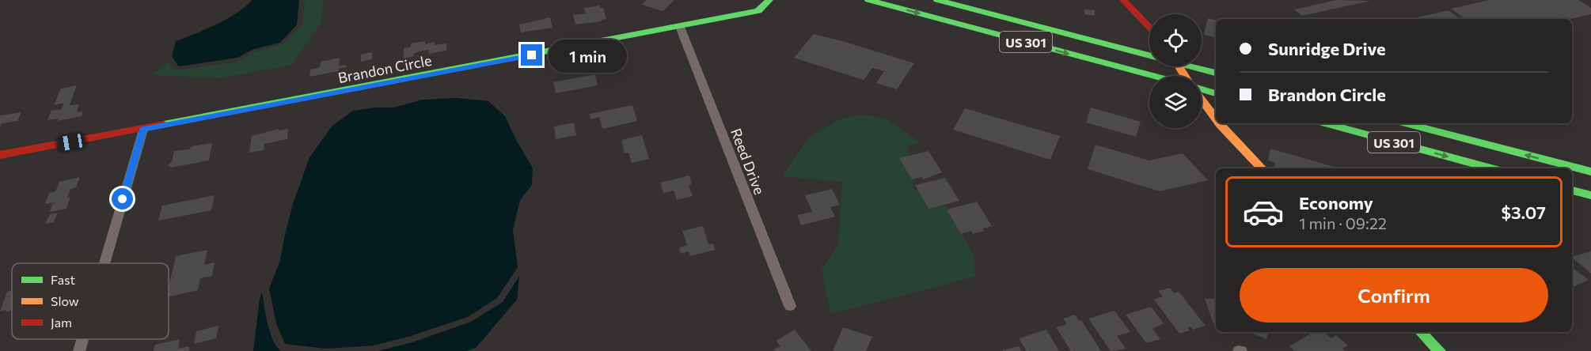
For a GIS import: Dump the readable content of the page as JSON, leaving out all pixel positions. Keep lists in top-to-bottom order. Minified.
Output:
{"streets":{"street":["US 301","Brandon Circle","Reed Drive"]},"crossings":[["Brandon Circle","Reed Drive"]],"legend":["Fast","Slow","Jam"],"page":{"banner":["Sunridge Drive","Brandon Circle"],"bubble":"1 min","list":[{"name":"Economy","note":"1 min · 09:22","value":"$3.07"}],"buttons":"Confirm"}}
